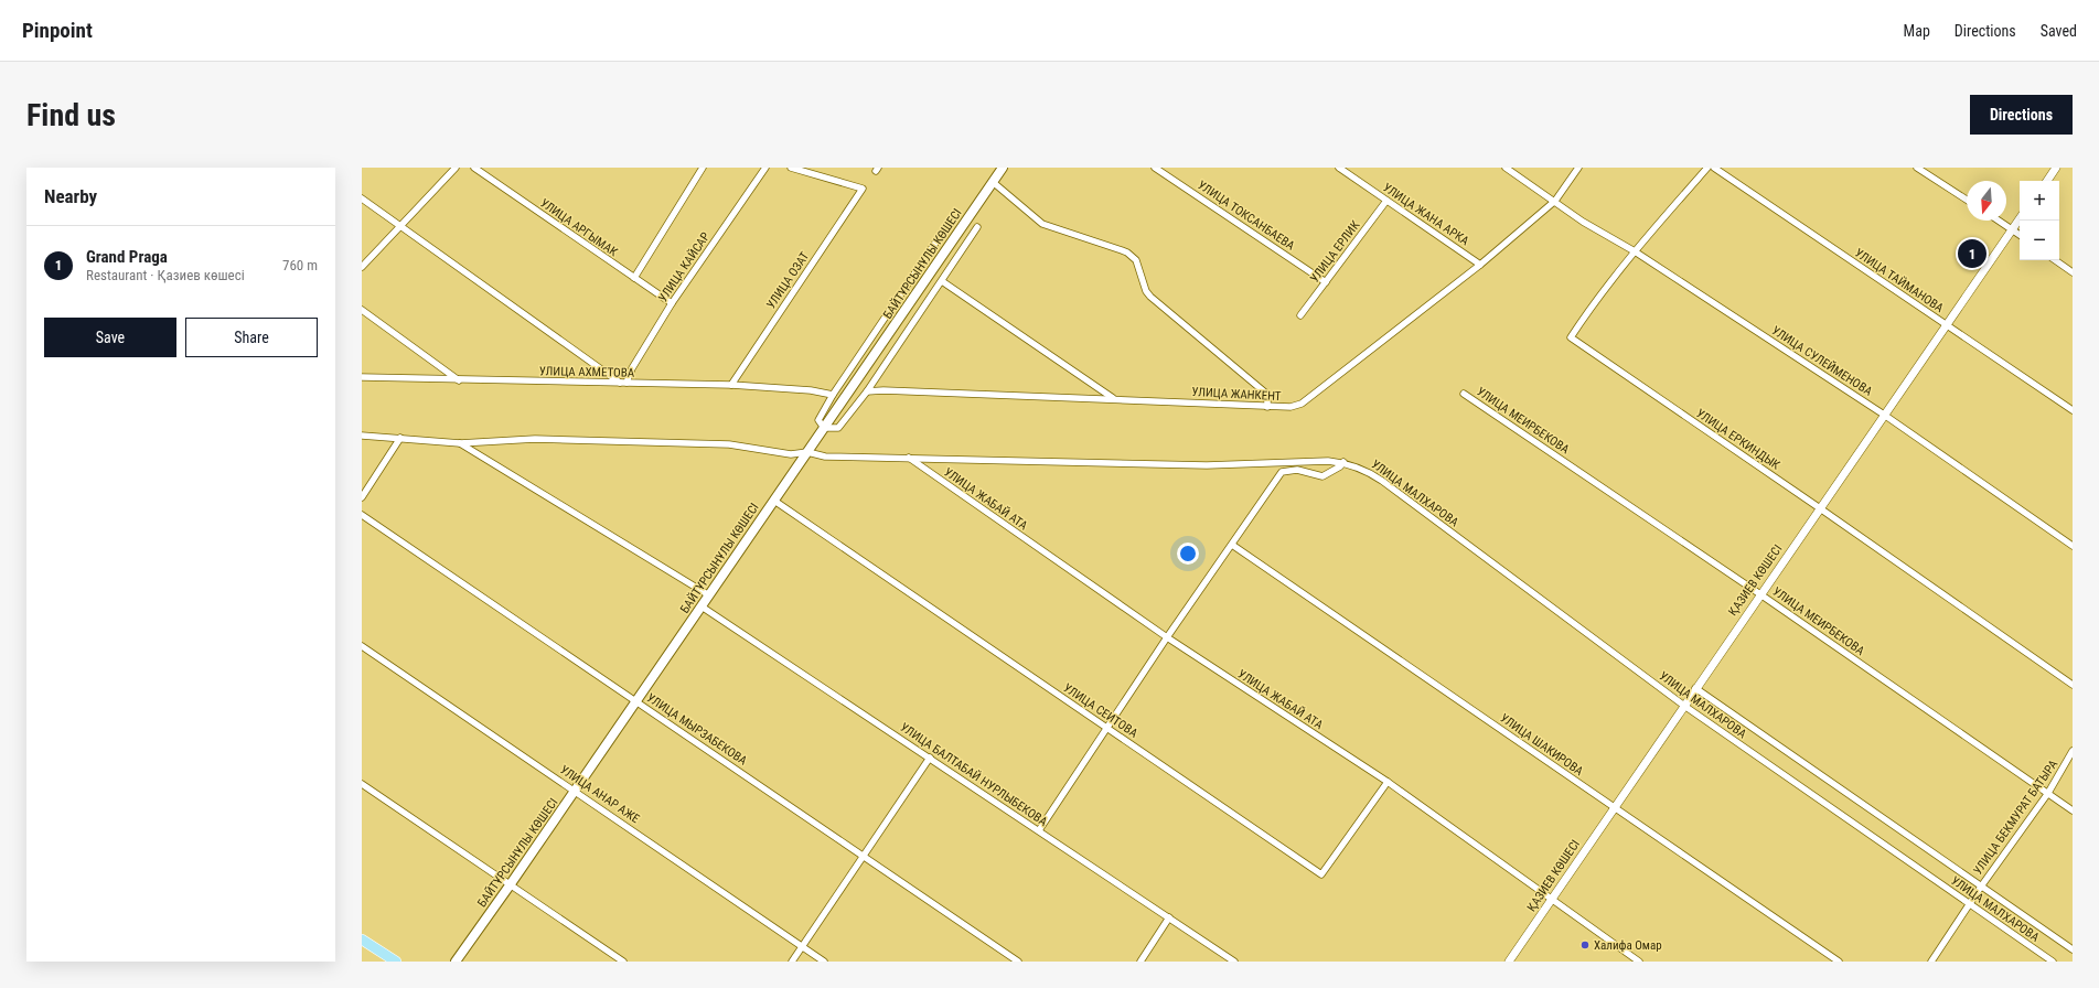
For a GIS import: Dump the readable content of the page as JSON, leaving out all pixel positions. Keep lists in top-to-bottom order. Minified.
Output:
{"streets":{"main road":["БАЙТҰРСЫНҰЛЫ КӨШЕСІ"],"street":["УЛИЦА ЖАНА АРКА","УЛИЦА ТОКСАНБАЕВА","УЛИЦА АРГЫМАК","УЛИЦА ЕРЛИК","УЛИЦА КАЙСАР","УЛИЦА ОЗАТ","УЛИЦА ТАЙМАНОВА","УЛИЦА СУЛЕЙМЕНОВА","УЛИЦА АХМЕТОВА","УЛИЦА ЖАНКЕНТ","УЛИЦА МЕИРБЕКОВА","УЛИЦА ЕРКИНДЫК","УЛИЦА МАЛХАРОВА","УЛИЦА ЖАБАЙ АТА","ҚАЗИЕВ КӨШЕСІ","УЛИЦА СЕИТОВА","УЛИЦА МЫРЗАБЕКОВА","УЛИЦА ШАКИРОВА","УЛИЦА БАЛТАБАЙ НУРЛЫБЕКОВА","УЛИЦА АНАР АЖЕ","УЛИЦА БЕКМУРАТ БАТЫРА"]},"crossings":[["УЛИЦА ЖАНА АРКА","УЛИЦА ЕРЛИК"],["УЛИЦА ЖАНА АРКА","УЛИЦА ЖАНКЕНТ"],["УЛИЦА ТОКСАНБАЕВА","УЛИЦА ЕРЛИК"],["УЛИЦА АРГЫМАК","УЛИЦА КАЙСАР"],["БАЙТҰРСЫНҰЛЫ КӨШЕСІ","УЛИЦА МАЛХАРОВА"],["БАЙТҰРСЫНҰЛЫ КӨШЕСІ","УЛИЦА СЕИТОВА"],["БАЙТҰРСЫНҰЛЫ КӨШЕСІ","УЛИЦА МЫРЗАБЕКОВА"],["БАЙТҰРСЫНҰЛЫ КӨШЕСІ","УЛИЦА БАЛТАБАЙ НУРЛЫБЕКОВА"],["БАЙТҰРСЫНҰЛЫ КӨШЕСІ","УЛИЦА АНАР АЖЕ"],["УЛИЦА КАЙСАР","УЛИЦА АХМЕТОВА"],["УЛИЦА ОЗАТ","УЛИЦА АХМЕТОВА"],["УЛИЦА ТАЙМАНОВА","ҚАЗИЕВ КӨШЕСІ"],["УЛИЦА СУЛЕЙМЕНОВА","УЛИЦА ЖАНКЕНТ"],["УЛИЦА СУЛЕЙМЕНОВА","УЛИЦА ЕРКИНДЫК"],["УЛИЦА СУЛЕЙМЕНОВА","ҚАЗИЕВ КӨШЕСІ"],["УЛИЦА МЕИРБЕКОВА","ҚАЗИЕВ КӨШЕСІ"],["УЛИЦА МЕИРБЕКОВА","УЛИЦА БЕКМУРАТ БАТЫРА"],["УЛИЦА ЕРКИНДЫК","ҚАЗИЕВ КӨШЕСІ"],["УЛИЦА МАЛХАРОВА","УЛИЦА ЖАБАЙ АТА"],["УЛИЦА МАЛХАРОВА","ҚАЗИЕВ КӨШЕСІ"],["УЛИЦА МАЛХАРОВА","УЛИЦА БЕКМУРАТ БАТЫРА"],["УЛИЦА ЖАБАЙ АТА","ҚАЗИЕВ КӨШЕСІ"],["УЛИЦА ЖАБАЙ АТА","УЛИЦА СЕИТОВА"],["ҚАЗИЕВ КӨШЕСІ","УЛИЦА ШАКИРОВА"]],"places":["Халифа Омар"],"north":"bottom","page":{"header":"Pinpoint","nav":["Map","Directions","Saved"],"buttons":["Directions",["Save","Share"]],"title":"Find us","heading":"Nearby","map_buttons":["+","−"],"list":[{"mark":"1","name":"Grand Praga","note":"Restaurant · Қазиев көшесі","value":"760 m"}],"pins":"1"}}
